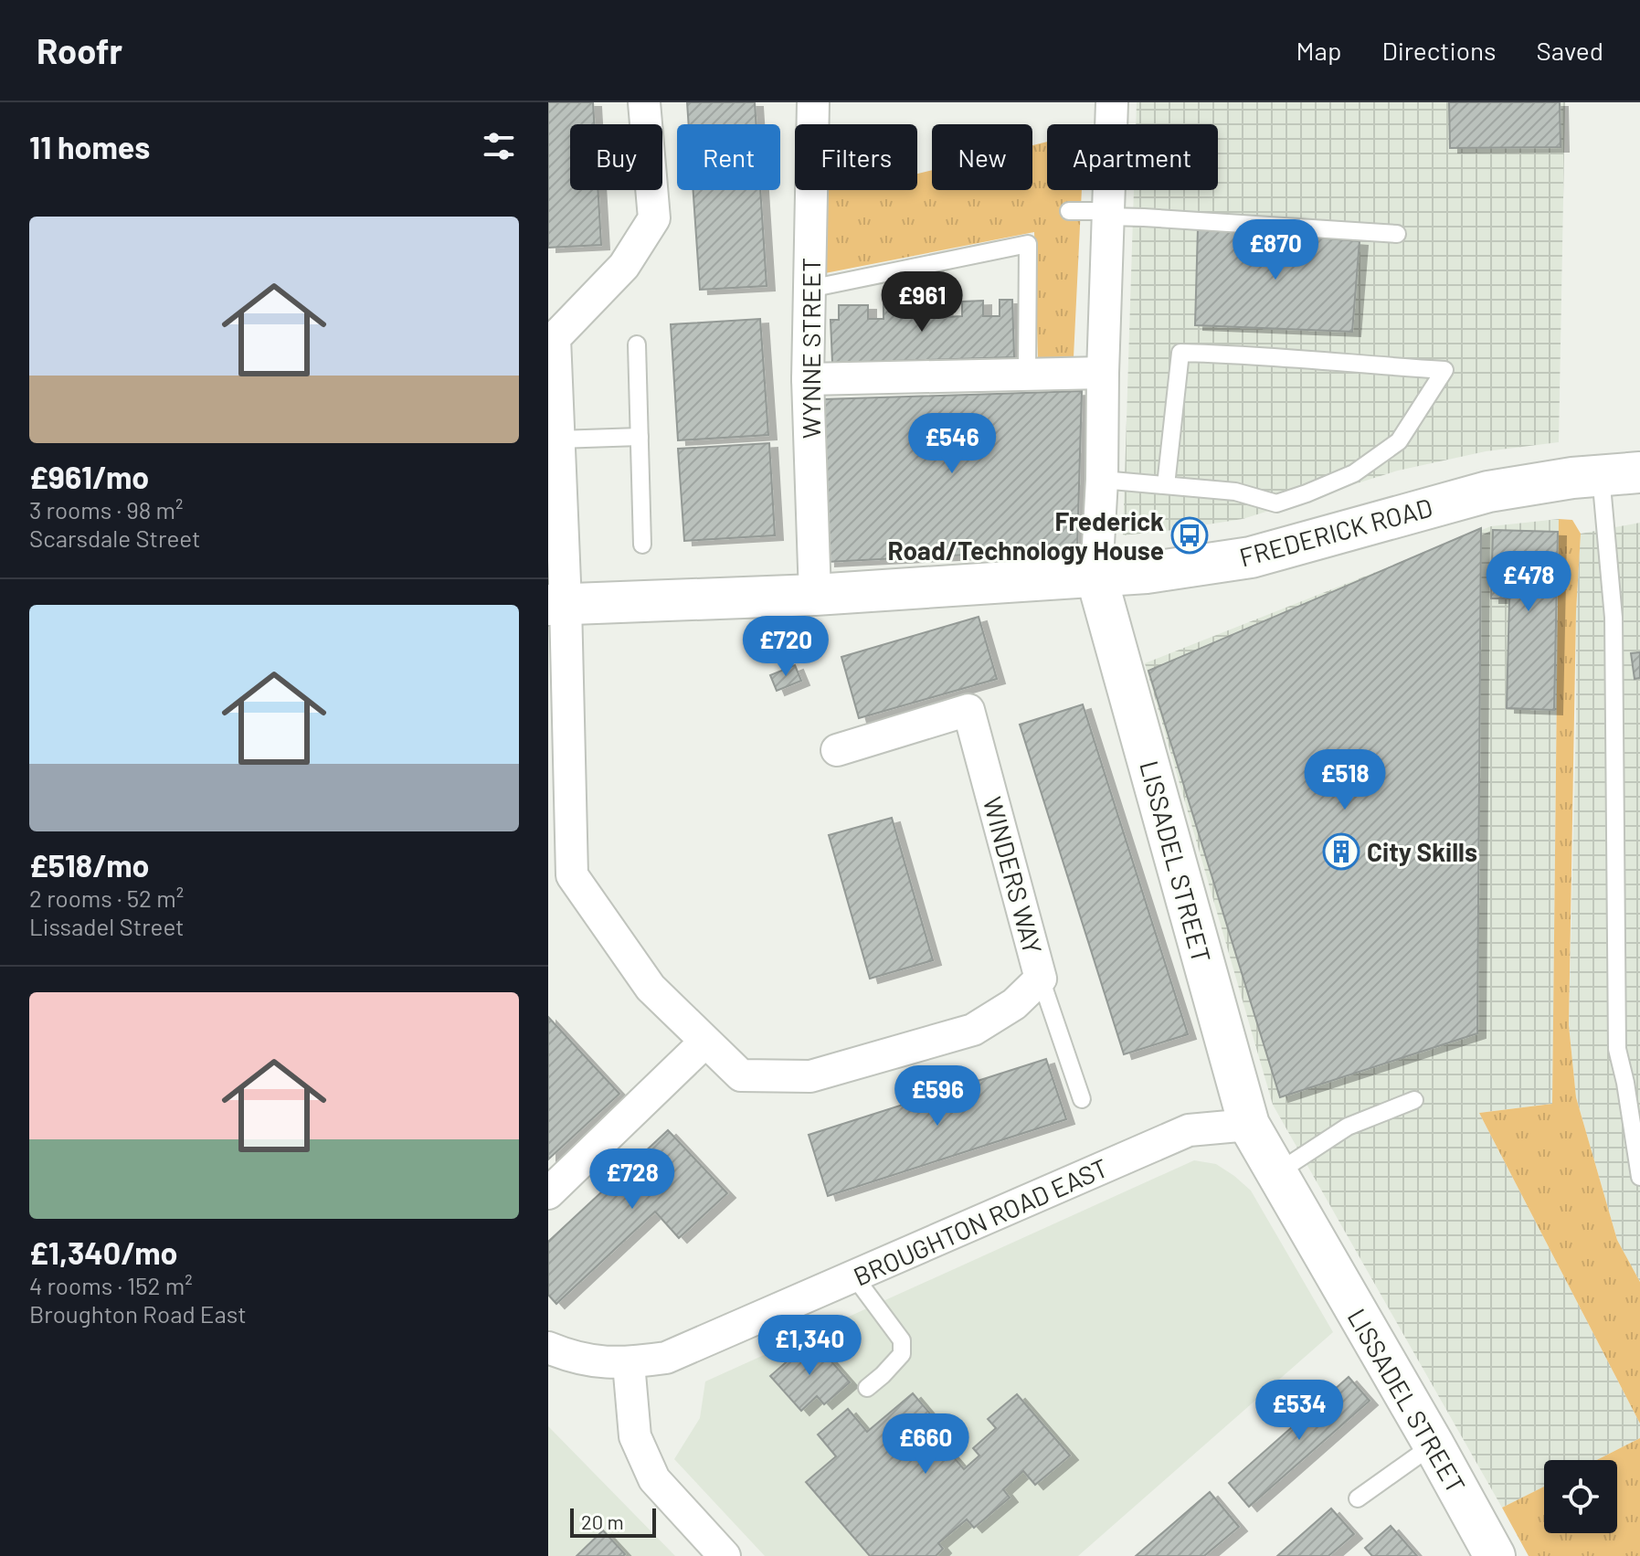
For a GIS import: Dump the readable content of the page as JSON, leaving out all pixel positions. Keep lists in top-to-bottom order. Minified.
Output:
{"streets":{"street":["WYNNE STREET","FREDERICK ROAD","LISSADEL STREET","WINDERS WAY","BROUGHTON ROAD EAST"]},"crossings":[["WYNNE STREET","FREDERICK ROAD"],["FREDERICK ROAD","LISSADEL STREET"],["FREDERICK ROAD","WINDERS WAY"],["LISSADEL STREET","BROUGHTON ROAD EAST"]],"places":{"bus stop":["Frederick Road/Technology House"],"building":["City Skills"]},"scale_bar":"20 m","page":{"header":"Roofr","nav":["Map","Directions","Saved"],"heading":"11 homes","chip":["Buy","Rent","Filters","New","Apartment"],"list":[{"name":"£961/mo","note":"3 rooms · 98 m² · Scarsdale Street"},{"name":"£518/mo","note":"2 rooms · 52 m² · Lissadel Street"},{"name":"£1,340/mo","note":"4 rooms · 152 m² · Broughton Road East"}],"price":["£870","£961","£546","£478","£720","£518","£596","£728","£1,340","£534","£660"],"scale":"20 m"}}
